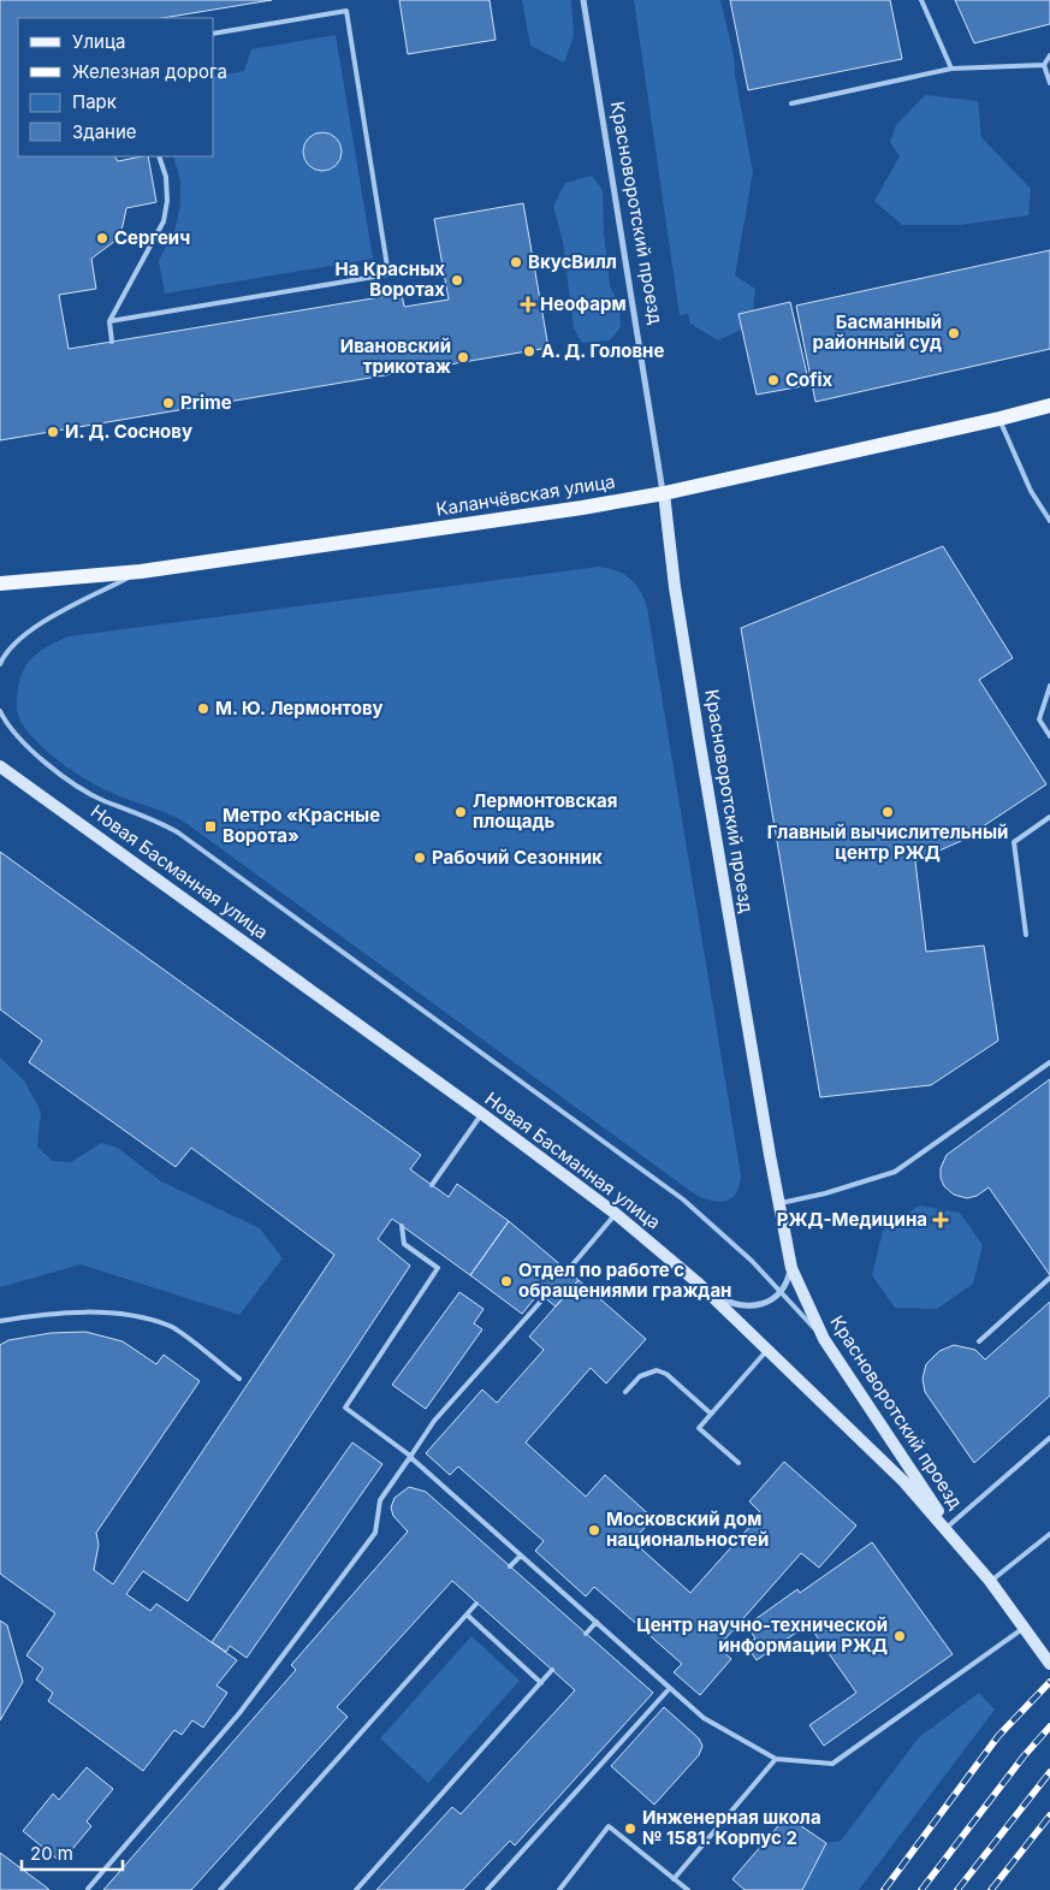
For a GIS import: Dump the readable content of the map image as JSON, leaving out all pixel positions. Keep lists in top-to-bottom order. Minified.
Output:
{"streets":{"main road":["Красноворотский проезд","Каланчёвская улица","Новая Басманная улица"]},"crossings":[["Красноворотский проезд","Каланчёвская улица"],["Красноворотский проезд","Новая Басманная улица"]],"places":{"other":["Сергеич","ВкусВилл","На Красных Воротах","Басманный районный суд","А. Д. Головне","Ивановский трикотаж","Cofix","Prime","И. Д. Соснову","М. Ю. Лермонтову","Лермонтовская площадь","Главный вычислительный центр РЖД","Рабочий Сезонник","Отдел по работе с обращениями граждан","Московский дом национальностей","Центр научно-технической информации РЖД","Инженерная школа № 1581. Корпус 2"],"health":["Неофарм","РЖД-Медицина"],"transit":["Метро «Красные Ворота»"]},"legend":["Улица","Железная дорога","Парк","Здание"],"scale_bar":"20 m"}
